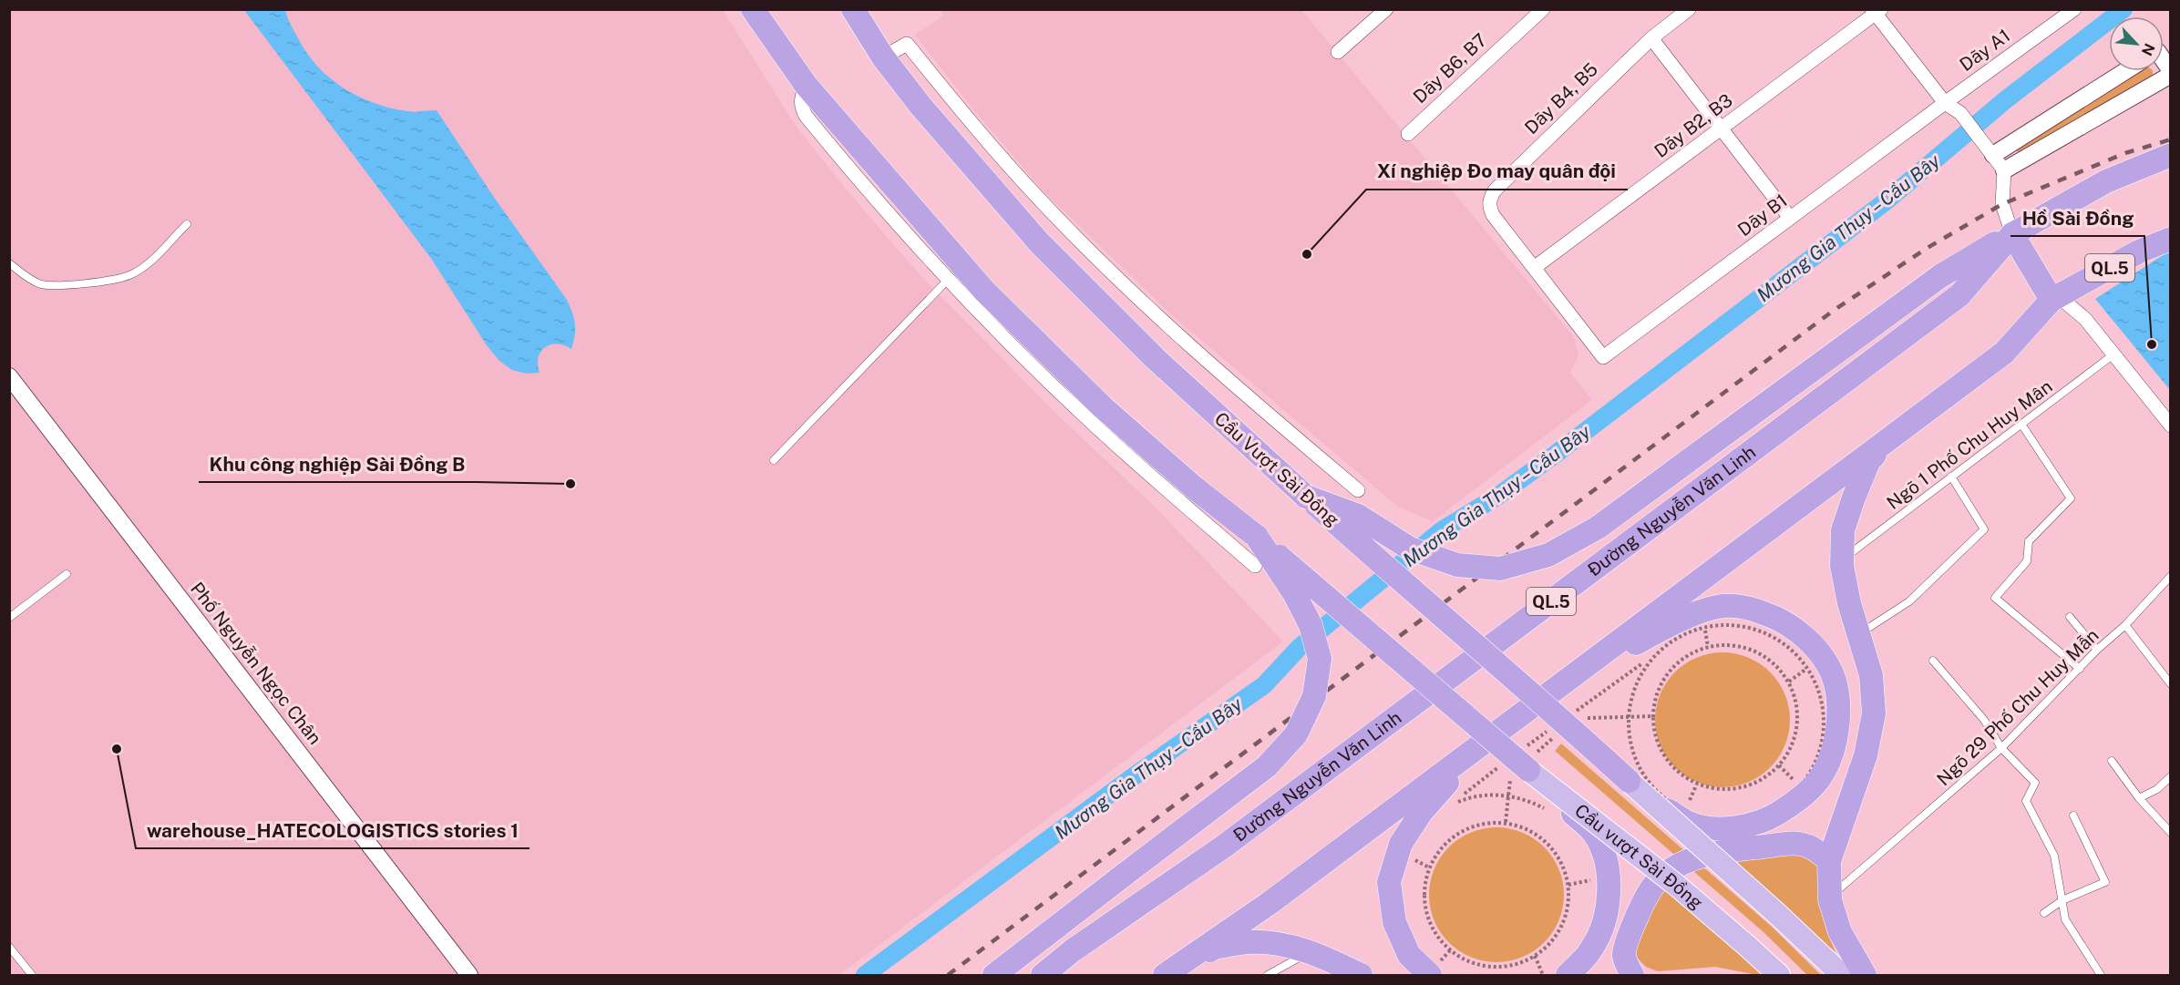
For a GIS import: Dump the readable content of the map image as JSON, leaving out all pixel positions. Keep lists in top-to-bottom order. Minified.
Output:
{"streets":{"highway":["QL.5","Cầu Vượt Sài Đồng","Đường Nguyễn Văn Linh"],"main road":["Cầu vượt Sài Đồng"],"street":["Dãy A1","Dãy B6, B7","Dãy B4, B5","Dãy B2, B3","Dãy B1","Phố Nguyễn Ngọc Chân"],"lane":["Ngõ 1 Phố Chu Huy Mân","Ngõ 29 Phố Chu Huy Mẫn"]},"crossings":[["Dãy A1","Dãy B1"],["Dãy B4, B5","Dãy B2, B3"],["Dãy B4, B5","Dãy B1"],["QL.5","Cầu Vượt Sài Đồng"]],"water":["Mương Gia Thụy – Cầu Bây"],"places":["Xí nghiệp Đo may quân đội","Hồ Sài Đồng","Khu công nghiệp Sài Đồng B","warehouse_HATECOLOGISTICS stories 1"],"north":"bottom right"}
